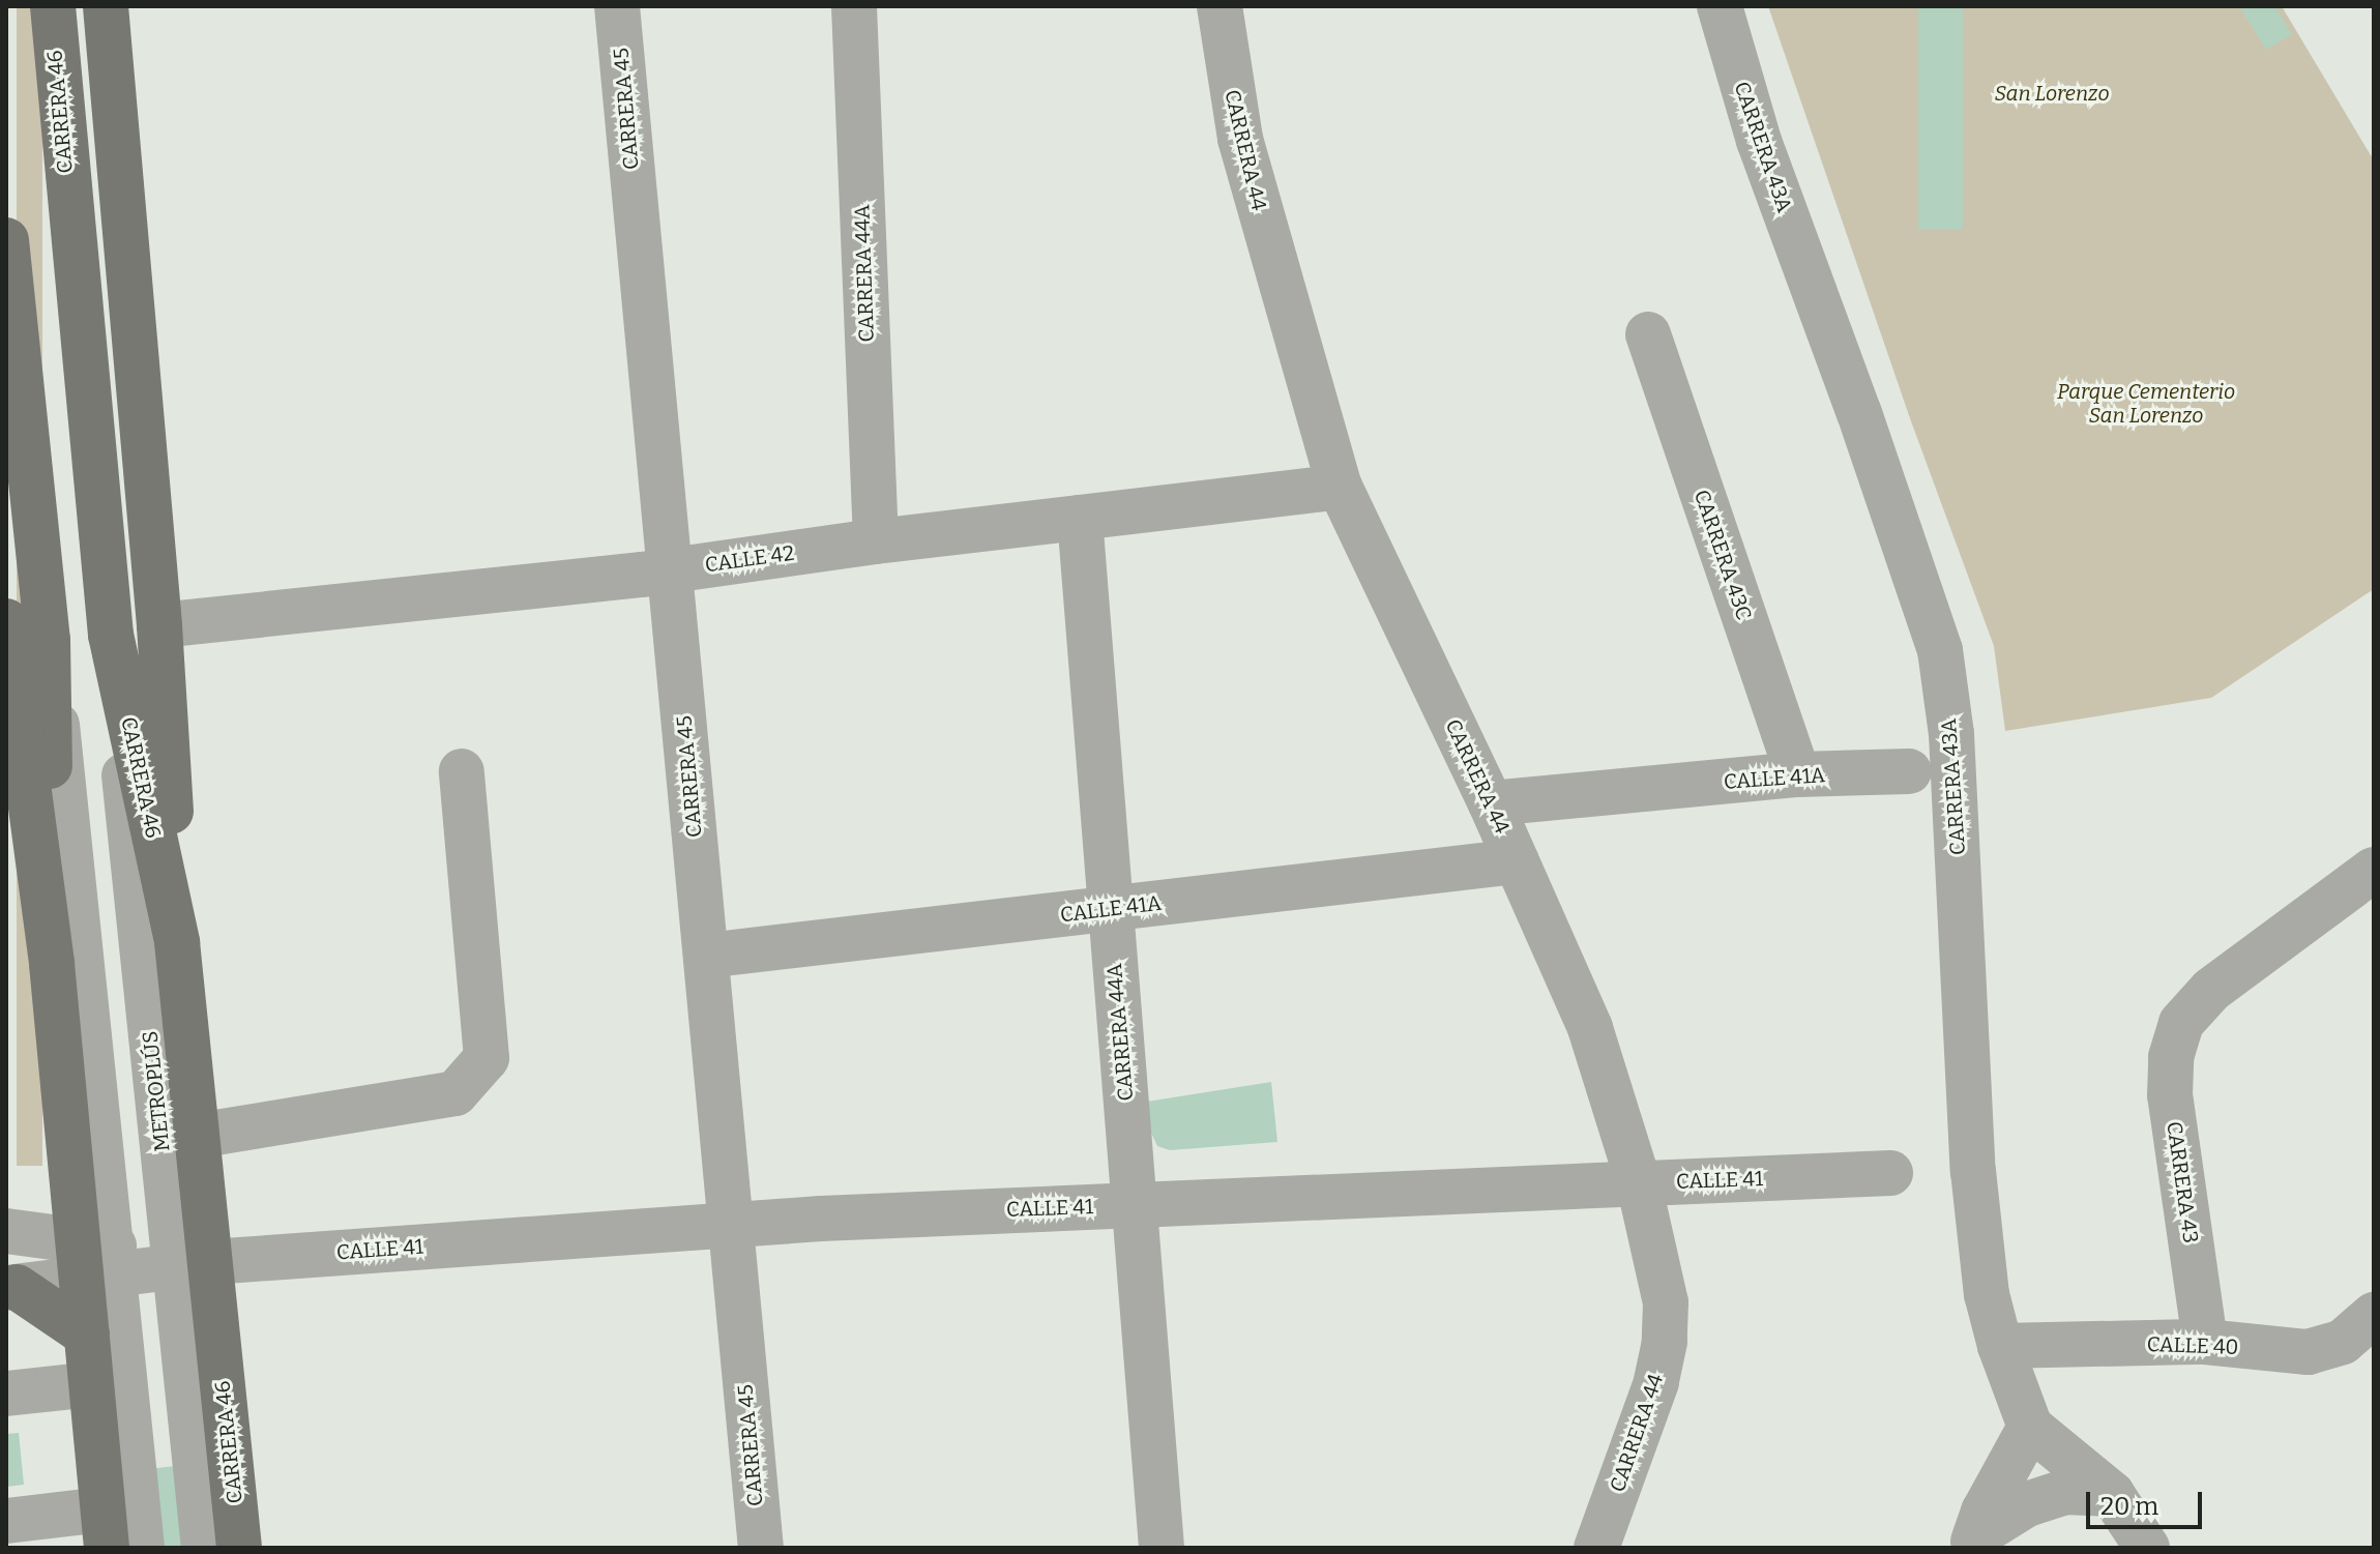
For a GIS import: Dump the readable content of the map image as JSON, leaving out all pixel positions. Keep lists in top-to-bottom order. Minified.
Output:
{"streets":{"main road":["CARRERA 46"],"street":["CARRERA 45","CARRERA 43A","CARRERA 44","CARRERA 44A","CARRERA 43C","CALLE 42","CALLE 41A","METROPLÚS","CALLE 41","CARRERA 43","CALLE 40"]},"crossings":[["CARRERA 45","CALLE 42"],["CARRERA 45","CALLE 41A"],["CARRERA 45","CALLE 41"],["CARRERA 46","METROPLÚS"],["CARRERA 46","CALLE 41"],["CARRERA 43A","CALLE 40"],["CARRERA 44","CALLE 42"],["CARRERA 44","CALLE 41A"],["CARRERA 44","CALLE 41"],["CARRERA 44A","CALLE 42"],["CARRERA 44A","CALLE 41A"],["CARRERA 44A","CALLE 41"],["CARRERA 43C","CALLE 41A"],["METROPLÚS","CALLE 41"],["CARRERA 43","CALLE 40"]],"parks":["San Lorenzo","Parque Cementerio San Lorenzo"],"scale_bar":"20 m"}
